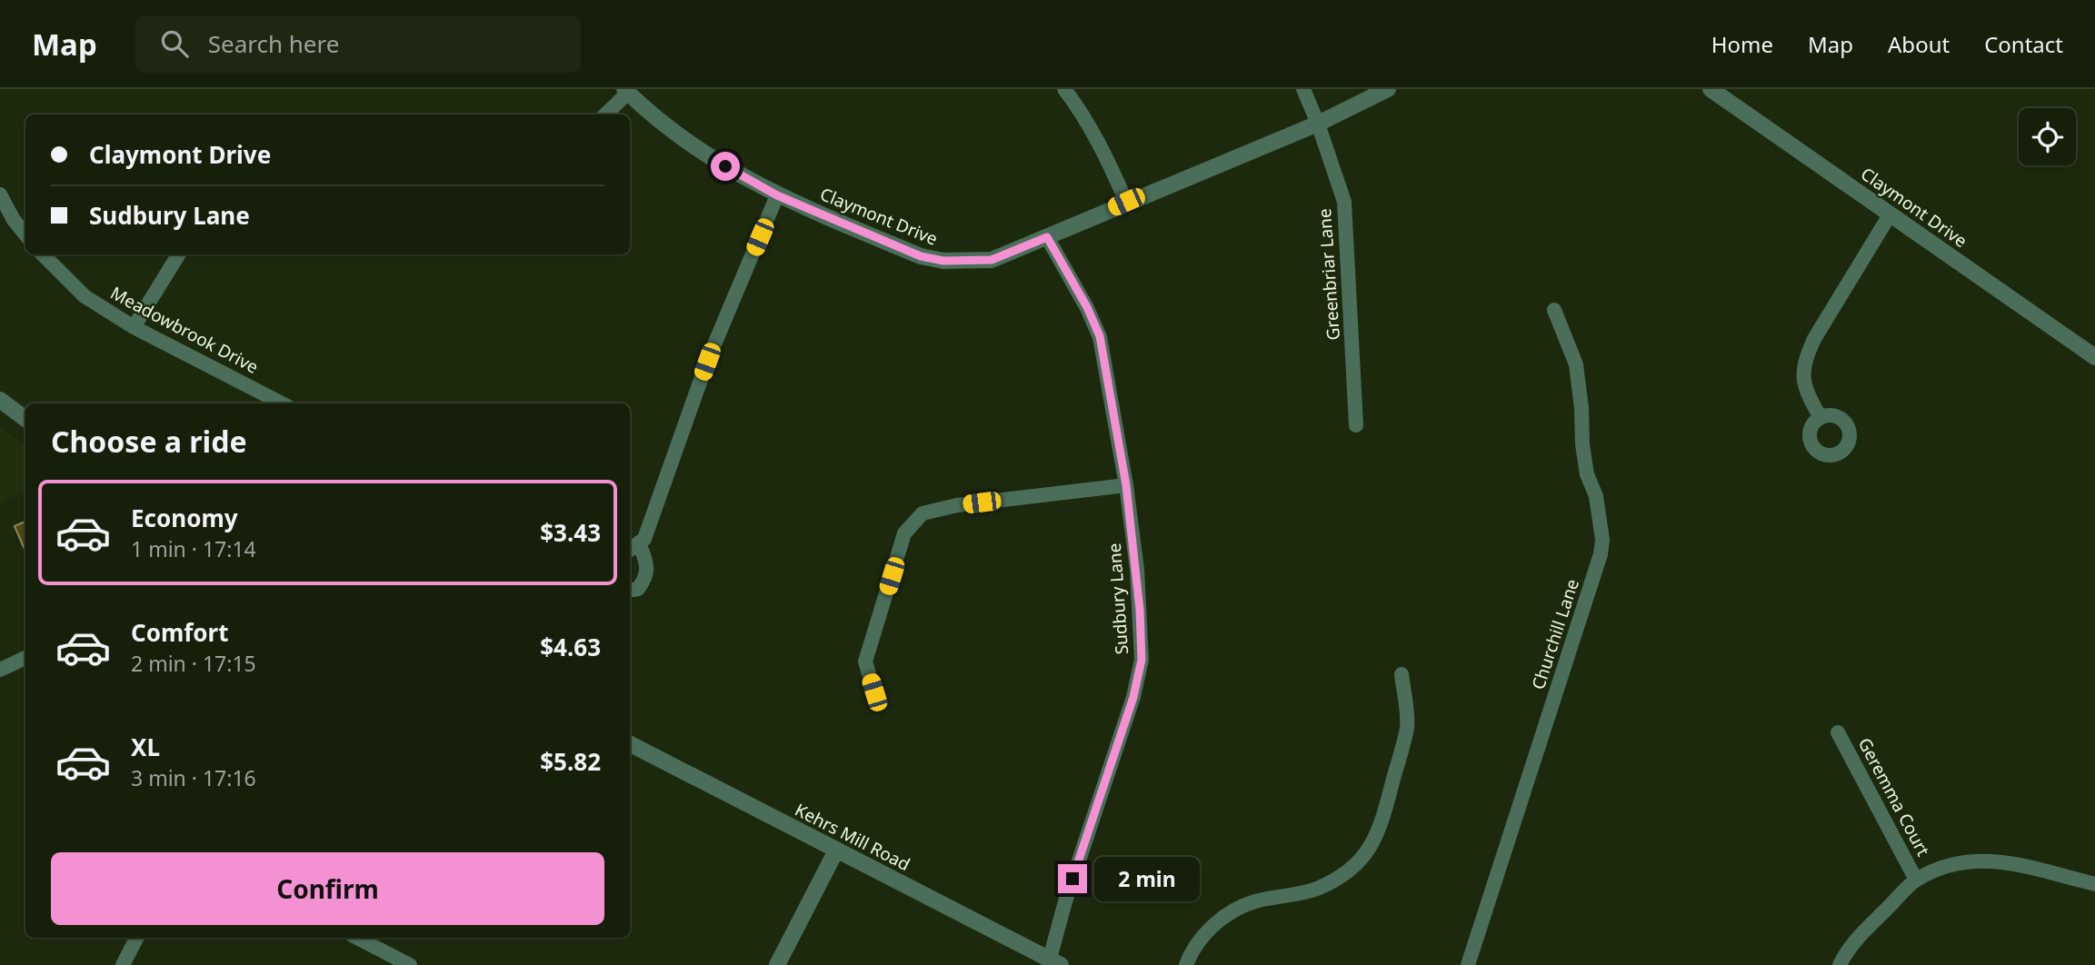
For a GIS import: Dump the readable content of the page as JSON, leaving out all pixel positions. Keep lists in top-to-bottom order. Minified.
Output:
{"streets":{"street":["Claymont Drive","Greenbriar Lane","Meadowbrook Drive","Sudbury Lane","Churchill Lane","Geremma Court","Kehrs Mill Road"]},"crossings":[["Claymont Drive","Greenbriar Lane"],["Claymont Drive","Sudbury Lane"],["Sudbury Lane","Kehrs Mill Road"]],"page":{"header":"Map","search":"Search here","nav":["Home","Map","About","Contact"],"banner":["Claymont Drive","Sudbury Lane"],"heading":"Choose a ride","list":[{"name":"Economy","note":"1 min · 17:14","value":"$3.43"},{"name":"Comfort","note":"2 min · 17:15","value":"$4.63"},{"name":"XL","note":"3 min · 17:16","value":"$5.82"}],"buttons":"Confirm","bubble":"2 min"}}
